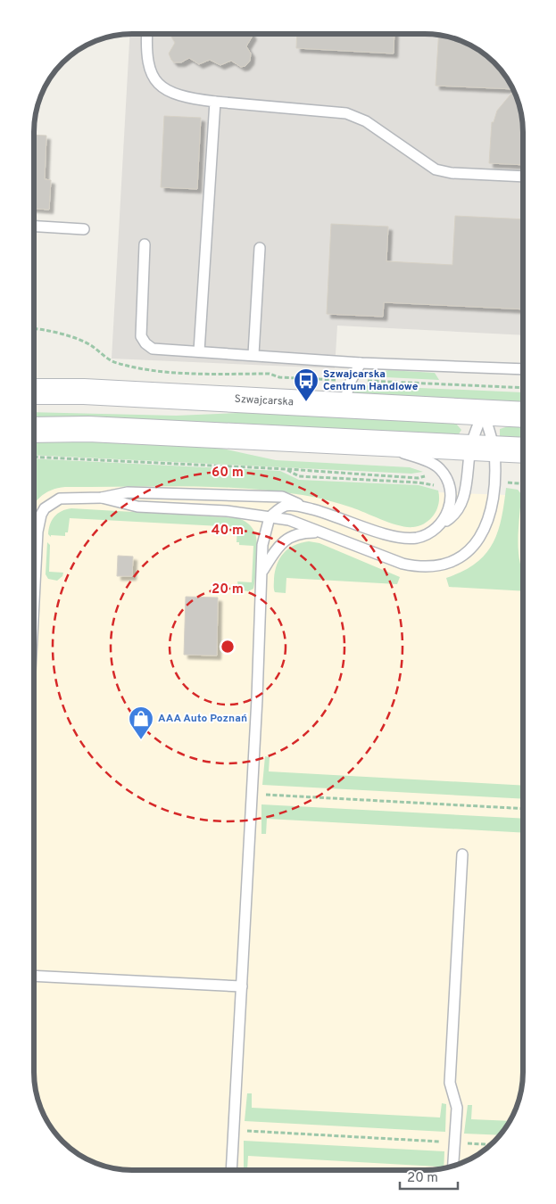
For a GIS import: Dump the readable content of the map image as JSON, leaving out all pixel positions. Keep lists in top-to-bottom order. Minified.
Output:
{"streets":{"street":["Szwajcarska"]},"places":{"bus stop":["Szwajcarska Centrum Handlowe"],"shop":["AAA Auto Poznań"]},"scale_bar":"20 m","rings":["60 m","40 m","20 m"]}
